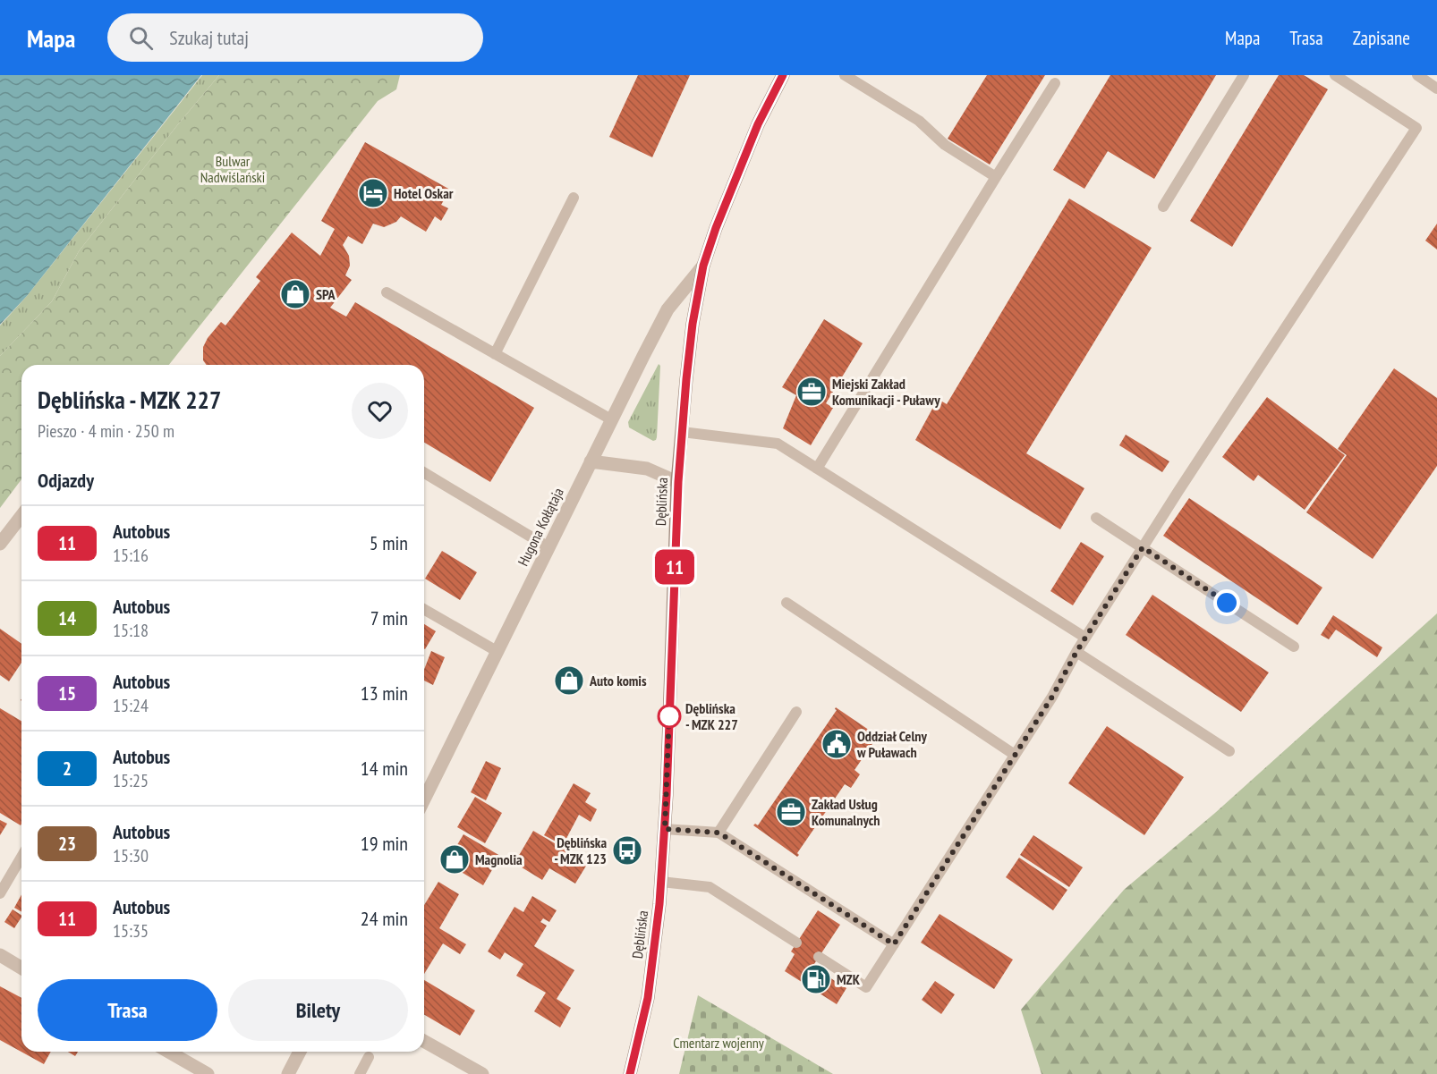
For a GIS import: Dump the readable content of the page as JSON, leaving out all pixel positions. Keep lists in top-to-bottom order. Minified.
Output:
{"streets":{"main road":["Dęblińska"],"street":["Hugona Kołłątaja"]},"crossings":[["Dęblińska","Hugona Kołłątaja"]],"parks":["Bulwar Nadwiślański","Cmentarz wojenny"],"places":{"hotel":["Hotel Oskar"],"shop":["SPA","Auto komis","Magnolia"],"office":["Miejski Zakład Komunikacji - Puławy","Zakład Usług Komunalnych"],"other":["Dęblińska - MZK 227"],"public building":["Oddział Celny w Puławach"],"bus stop":["Dęblińska - MZK 123"],"fuel station":["MZK"]},"lines":["bus line 11"],"page":{"header":"Mapa","search":"Szukaj tutaj","nav":["Mapa","Trasa","Zapisane"],"on_map":"11","heading":[["Dęblińska - MZK 227","Pieszo · 4 min · 250 m"],"Odjazdy"],"list":[{"mark":"11","name":"Autobus","note":"15:16","value":"5 min"},{"mark":"14","name":"Autobus","note":"15:18","value":"7 min"},{"mark":"15","name":"Autobus","note":"15:24","value":"13 min"},{"mark":"2","name":"Autobus","note":"15:25","value":"14 min"},{"mark":"23","name":"Autobus","note":"15:30","value":"19 min"},{"mark":"11","name":"Autobus","note":"15:35","value":"24 min"}],"buttons":["Trasa","Bilety"]}}
